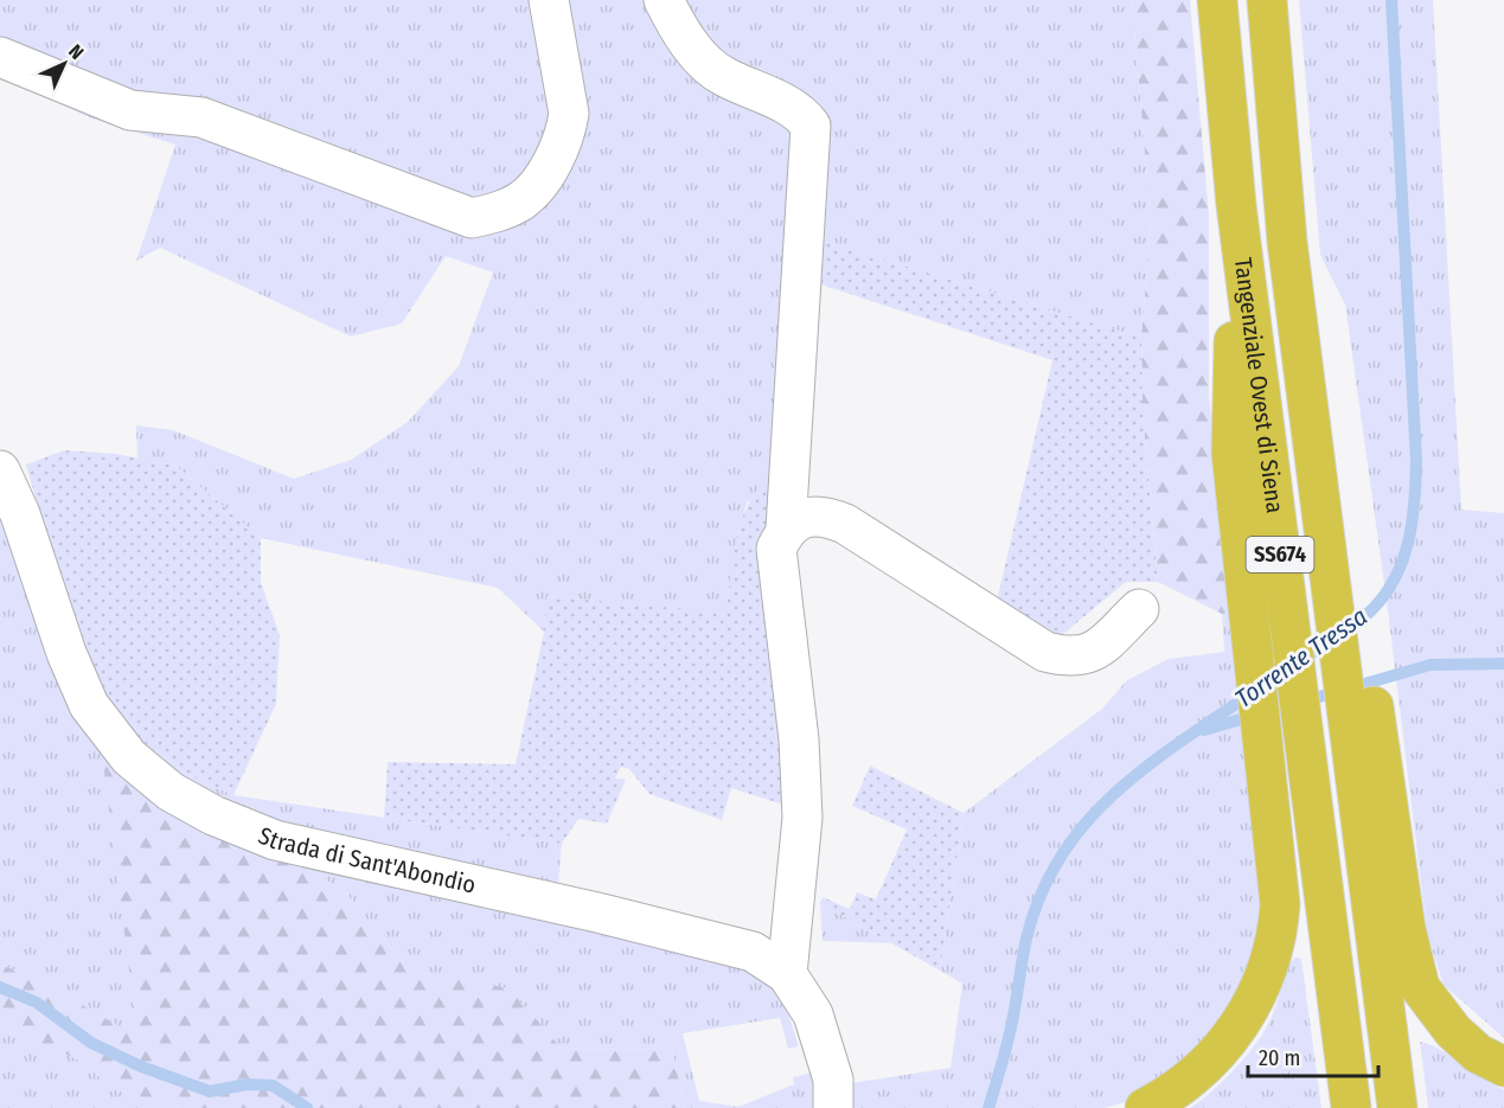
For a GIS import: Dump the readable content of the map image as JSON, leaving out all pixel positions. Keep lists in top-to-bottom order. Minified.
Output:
{"streets":{"highway":["Tangenziale Ovest di Siena","SS674"],"street":["Strada di Sant'Abondio"]},"water":["Torrente Tressa"],"scale_bar":"20 m","north":"top right"}
